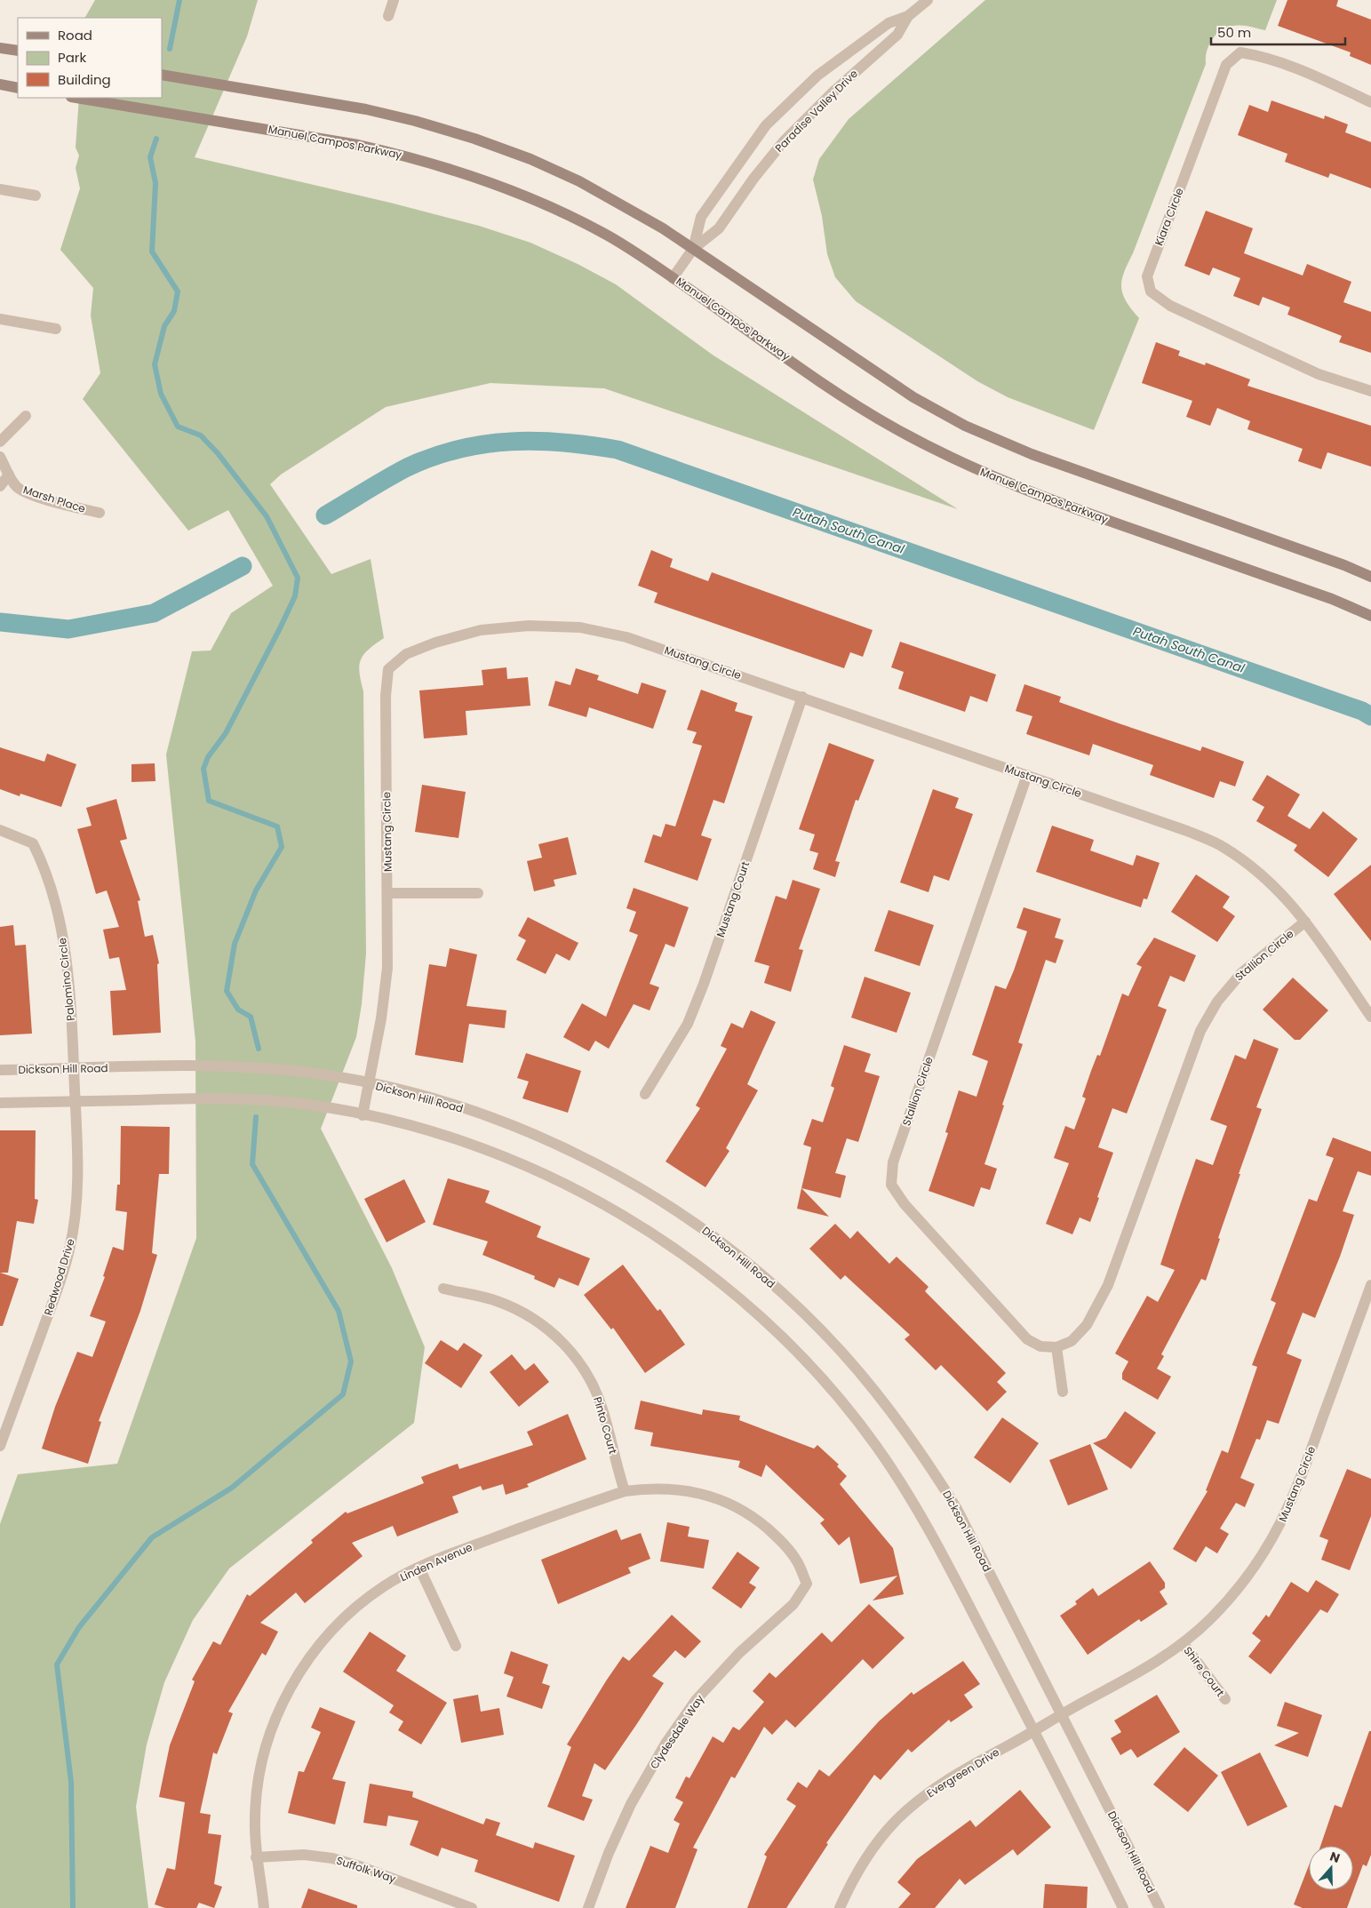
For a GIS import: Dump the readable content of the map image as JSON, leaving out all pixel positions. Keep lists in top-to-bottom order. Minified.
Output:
{"streets":{"main road":["Manuel Campos Parkway"],"street":["Paradise Valley Drive","Kiara Circle","Marsh Place","Mustang Circle","Mustang Court","Stallion Circle","Palomino Circle","Dickson Hill Road","Redwood Drive","Pinto Court","Linden Avenue","Shire Court","Clydesdale Way","Evergreen Drive","Suffolk Way"]},"crossings":[["Paradise Valley Drive","Manuel Campos Parkway"],["Mustang Circle","Mustang Court"],["Mustang Circle","Stallion Circle"],["Mustang Circle","Dickson Hill Road"],["Mustang Circle","Shire Court"],["Mustang Circle","Evergreen Drive"],["Palomino Circle","Dickson Hill Road"],["Palomino Circle","Redwood Drive"],["Pinto Court","Linden Avenue"],["Linden Avenue","Clydesdale Way"],["Linden Avenue","Suffolk Way"]],"water":["Putah South Canal"],"legend":["Road","Park","Building"],"scale_bar":"50 m","north":"top"}
